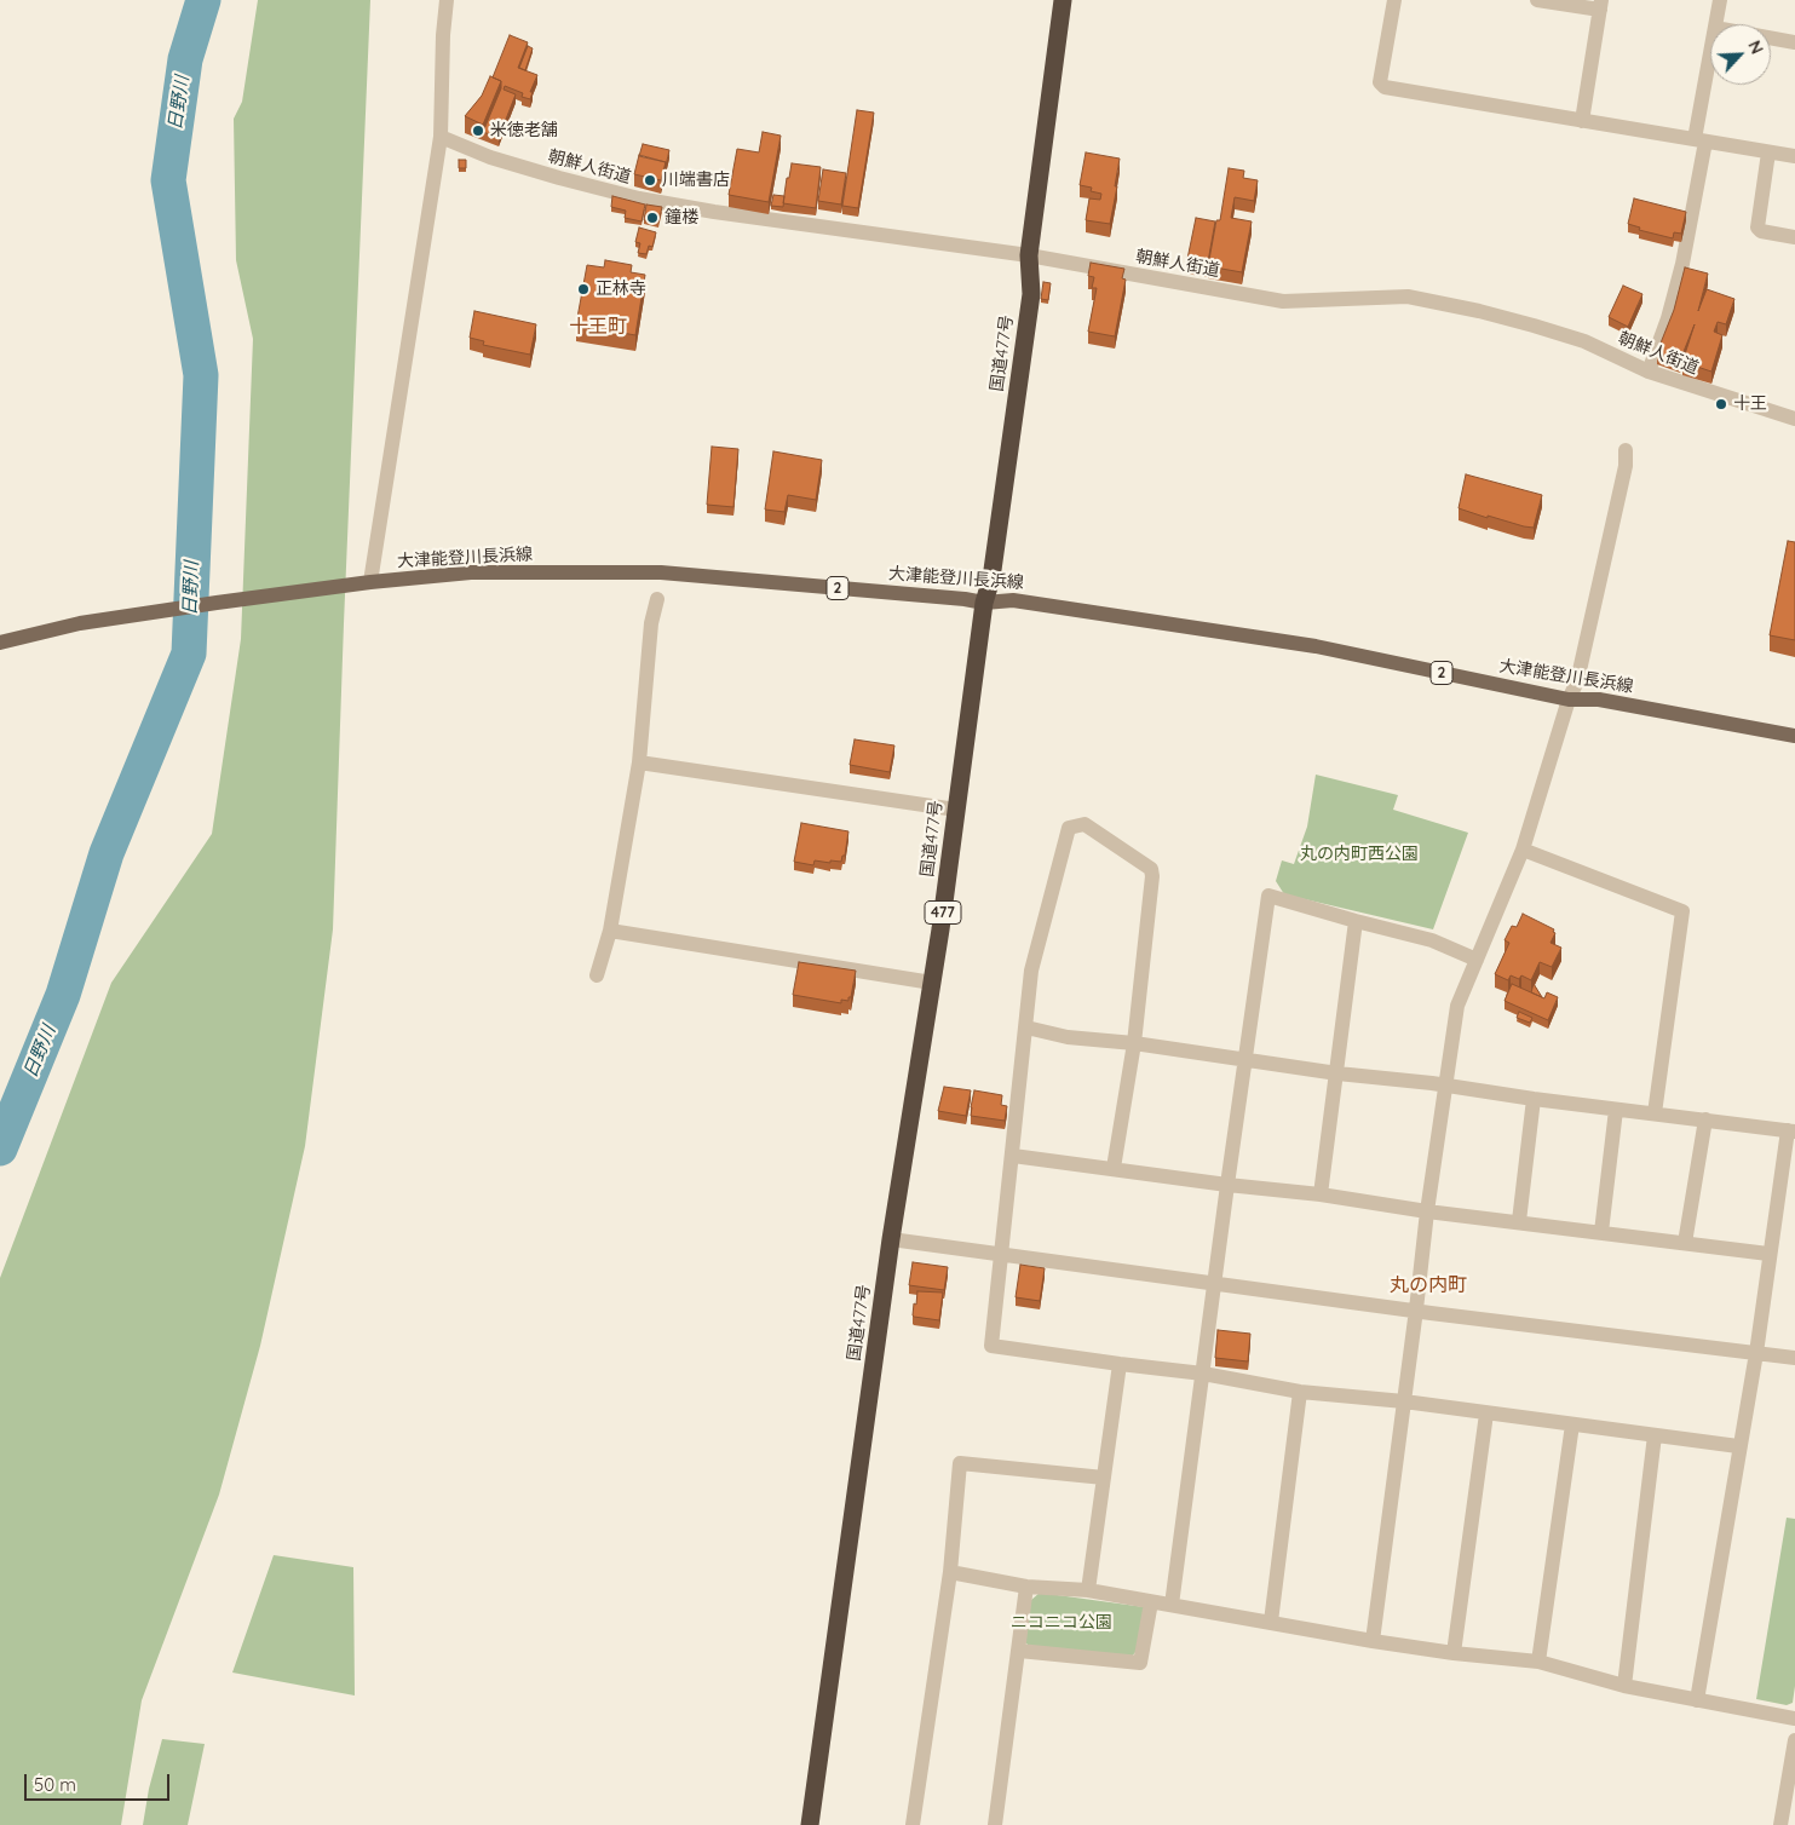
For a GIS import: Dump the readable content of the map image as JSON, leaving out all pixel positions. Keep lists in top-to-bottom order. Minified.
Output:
{"streets":{"highway":["国道477号","477"],"main road":["大津能登川長浜線","2"],"street":["朝鮮人街道"]},"crossings":[["朝鮮人街道","国道477号"],["国道477号","大津能登川長浜線"]],"districts":["十王町","丸の内町"],"water":["日野川"],"parks":["丸の内町西公園","ニコニコ公園"],"places":["米徳老舗","川端書店","鐘楼","正林寺","十王"],"scale_bar":"50 m","north":"top right"}
